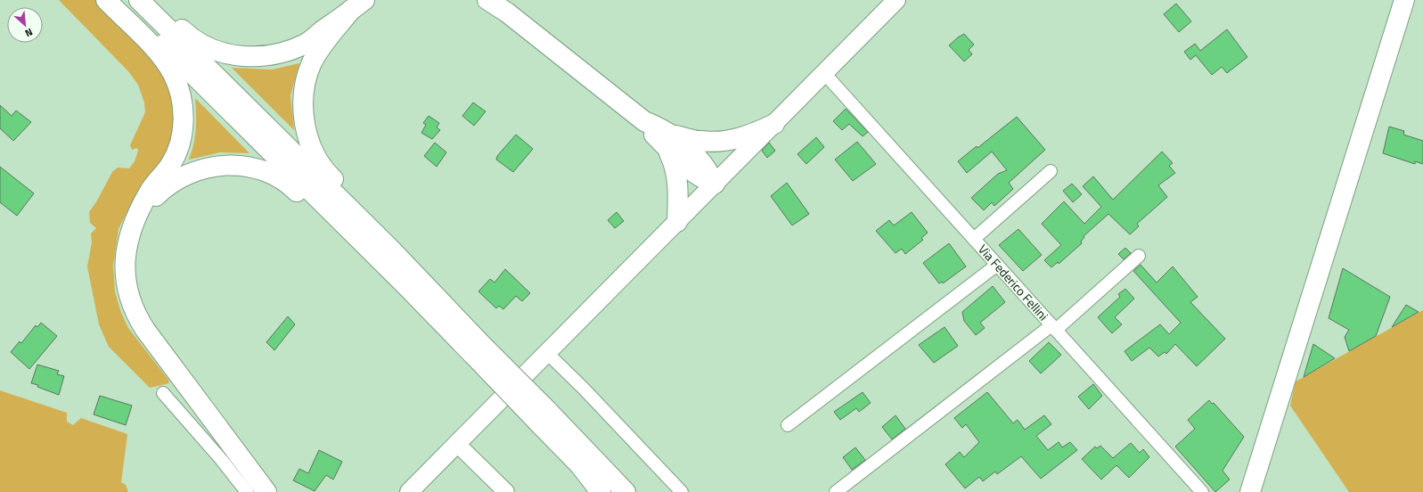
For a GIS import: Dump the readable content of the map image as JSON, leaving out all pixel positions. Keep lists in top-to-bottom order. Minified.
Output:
{"streets":{"street":["Via Federico Fellini"]},"north":"bottom right"}
